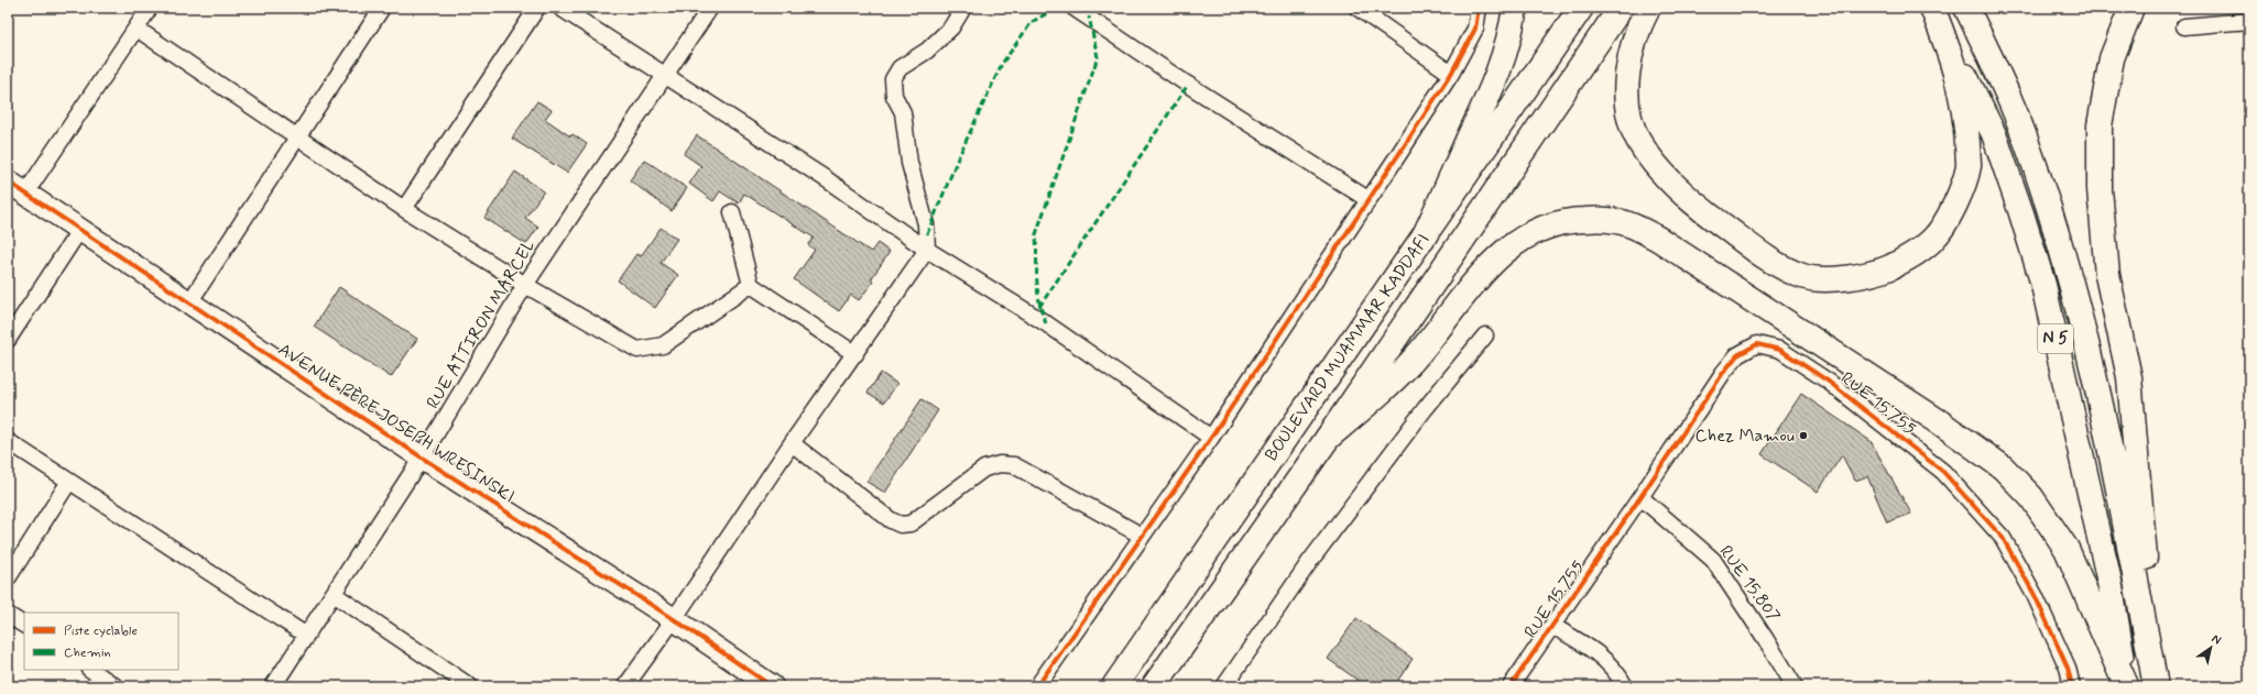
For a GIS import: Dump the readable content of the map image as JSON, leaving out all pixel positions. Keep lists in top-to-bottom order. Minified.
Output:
{"streets":{"main road":["N 5","BOULEVARD MUAMMAR KADDAFI"],"street":["RUE ATTIRON MARCEL","RUE 15.755","AVENUE PÈRE JOSEPH WRESINSKI","RUE 15.807"]},"crossings":[["RUE ATTIRON MARCEL","AVENUE PÈRE JOSEPH WRESINSKI"],["RUE 15.755","RUE 15.807"]],"places":["Chez Mamou"],"legend":["Piste cyclable","Chemin"],"north":"top right"}
